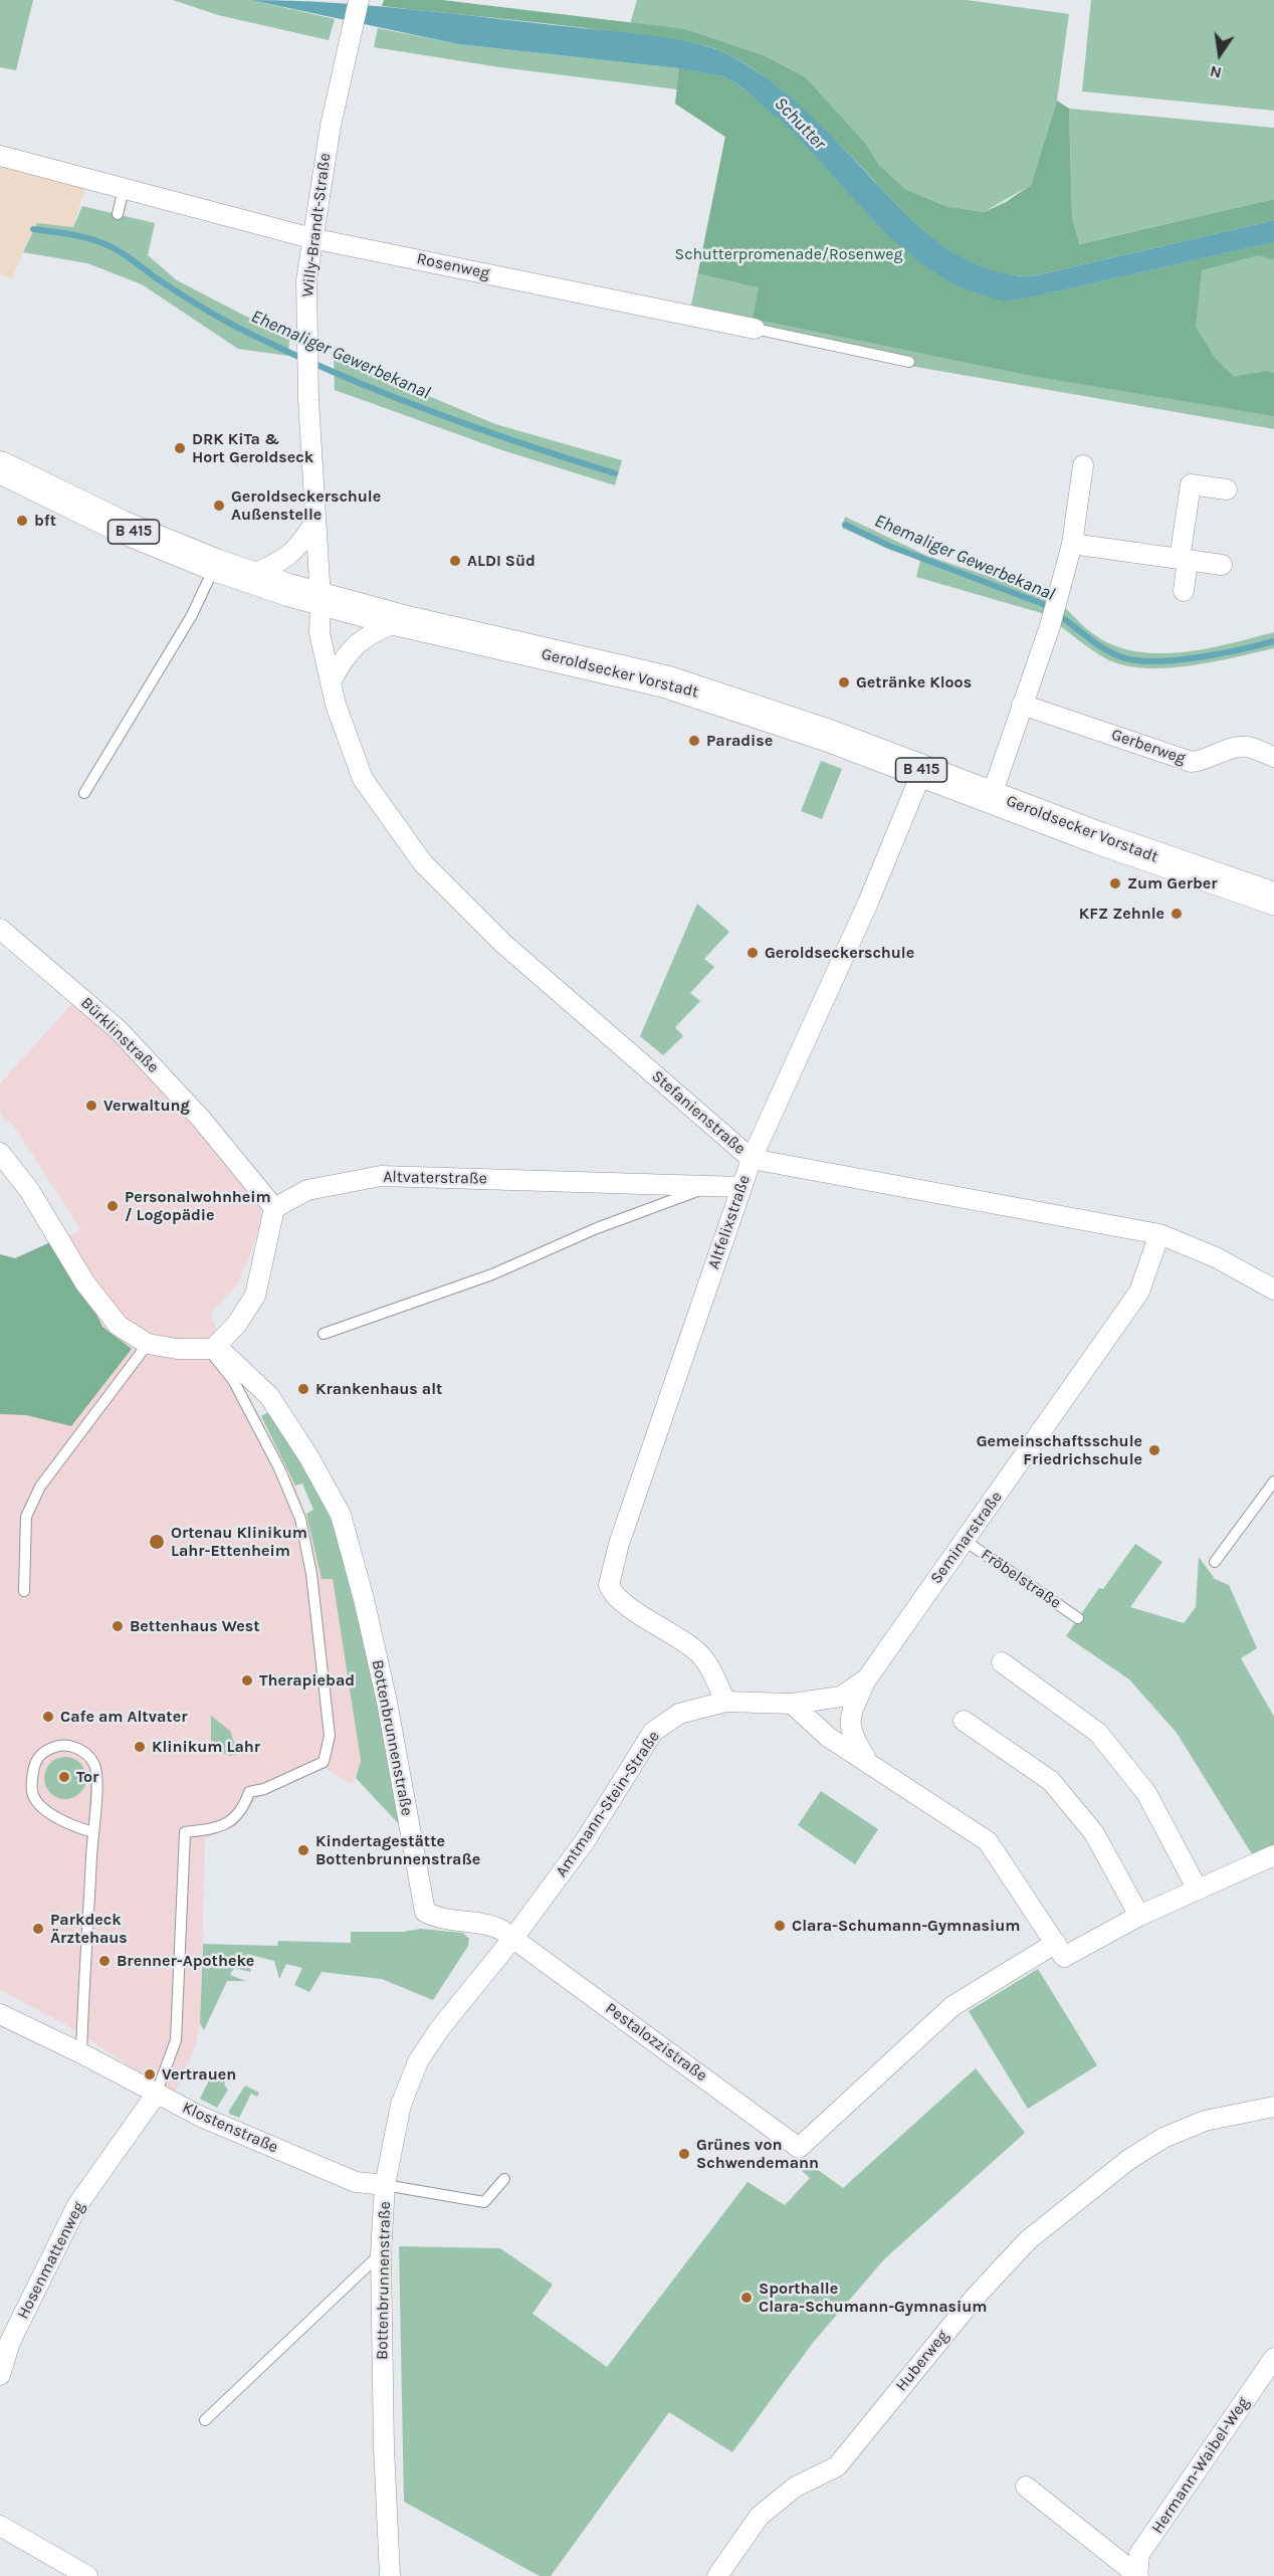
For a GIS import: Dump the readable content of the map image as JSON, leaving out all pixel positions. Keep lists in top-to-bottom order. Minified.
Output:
{"streets":{"main road":["B 415","Geroldsecker Vorstadt"],"street":["Willy-Brandt-Straße","Rosenweg","Gerberweg","Bürklinstraße","Stefanienstraße","Altvaterstraße","Altfelixstraße","Seminarstraße","Bottenbrunnenstraße","Amtmann-Stein-Straße","Pestalozzistraße","Klostenstraße","Hosenmattenweg","Huberweg","Hermann-Waibel-Weg"],"lane":["Fröbelstraße"]},"crossings":[["Willy-Brandt-Straße","Rosenweg"],["Willy-Brandt-Straße","Geroldsecker Vorstadt"],["Willy-Brandt-Straße","Stefanienstraße"],["Geroldsecker Vorstadt","Stefanienstraße"],["Geroldsecker Vorstadt","Altfelixstraße"],["Bürklinstraße","Altvaterstraße"],["Stefanienstraße","Altfelixstraße"],["Stefanienstraße","Seminarstraße"],["Altvaterstraße","Altfelixstraße"],["Altfelixstraße","Amtmann-Stein-Straße"],["Seminarstraße","Fröbelstraße"],["Seminarstraße","Amtmann-Stein-Straße"],["Bottenbrunnenstraße","Amtmann-Stein-Straße"],["Bottenbrunnenstraße","Pestalozzistraße"],["Bottenbrunnenstraße","Klostenstraße"],["Amtmann-Stein-Straße","Pestalozzistraße"],["Klostenstraße","Hosenmattenweg"]],"water":["Schutter","Ehemaliger Gewerbekanal"],"parks":["Schutterpromenade/Rosenweg"],"places":["DRK KiTa & Hort Geroldseck","Geroldseckerschule Außenstelle","bft","ALDI Süd","Getränke Kloos","Paradise","Zum Gerber","KFZ Zehnle","Geroldseckerschule","Verwaltung","Personalwohnheim / Logopädie","Krankenhaus alt","Gemeinschaftsschule Friedrichschule","Ortenau Klinikum Lahr-Ettenheim","Bettenhaus West","Therapiebad","Cafe am Altvater","Klinikum Lahr","Tor","Kindertagestätte Bottenbrunnenstraße","Clara-Schumann-Gymnasium","Parkdeck Ärztehaus","Brenner-Apotheke","Vertrauen","Grünes von Schwendemann","Sporthalle Clara-Schumann-Gymnasium"],"north":"bottom"}
